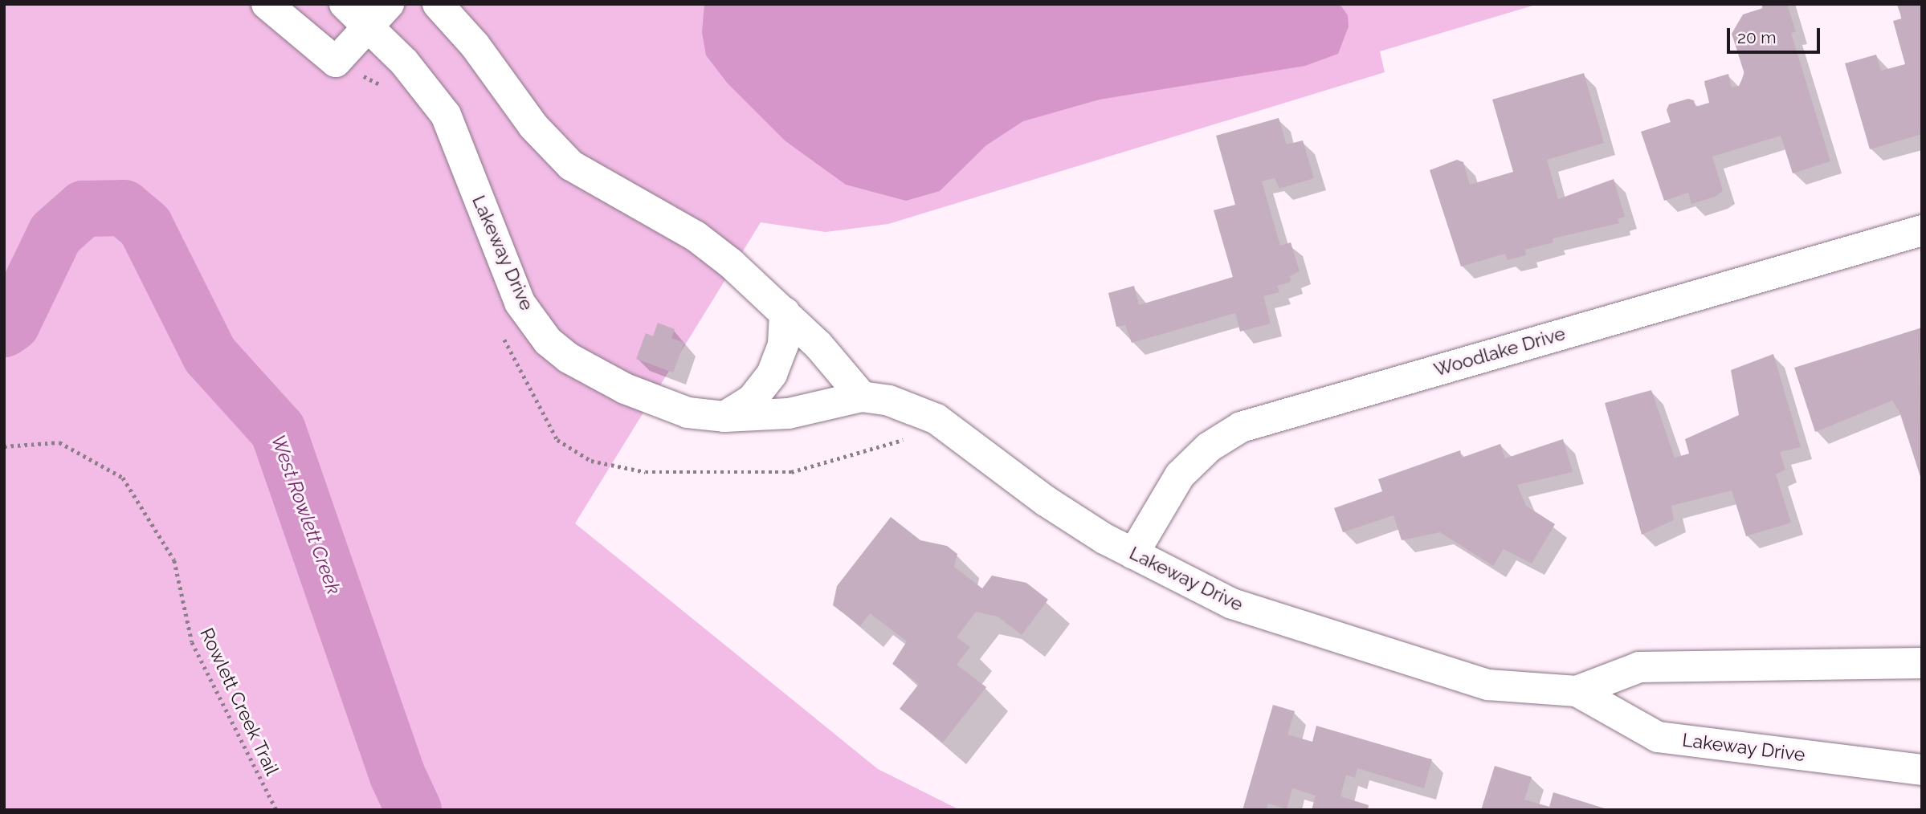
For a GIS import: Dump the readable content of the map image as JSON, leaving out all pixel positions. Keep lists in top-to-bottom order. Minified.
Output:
{"streets":{"street":["Lakeway Drive","Woodlake Drive"],"path":["Rowlett Creek Trail"]},"crossings":[["Lakeway Drive","Woodlake Drive"]],"water":["West Rowlett Creek"],"scale_bar":"20 m"}
